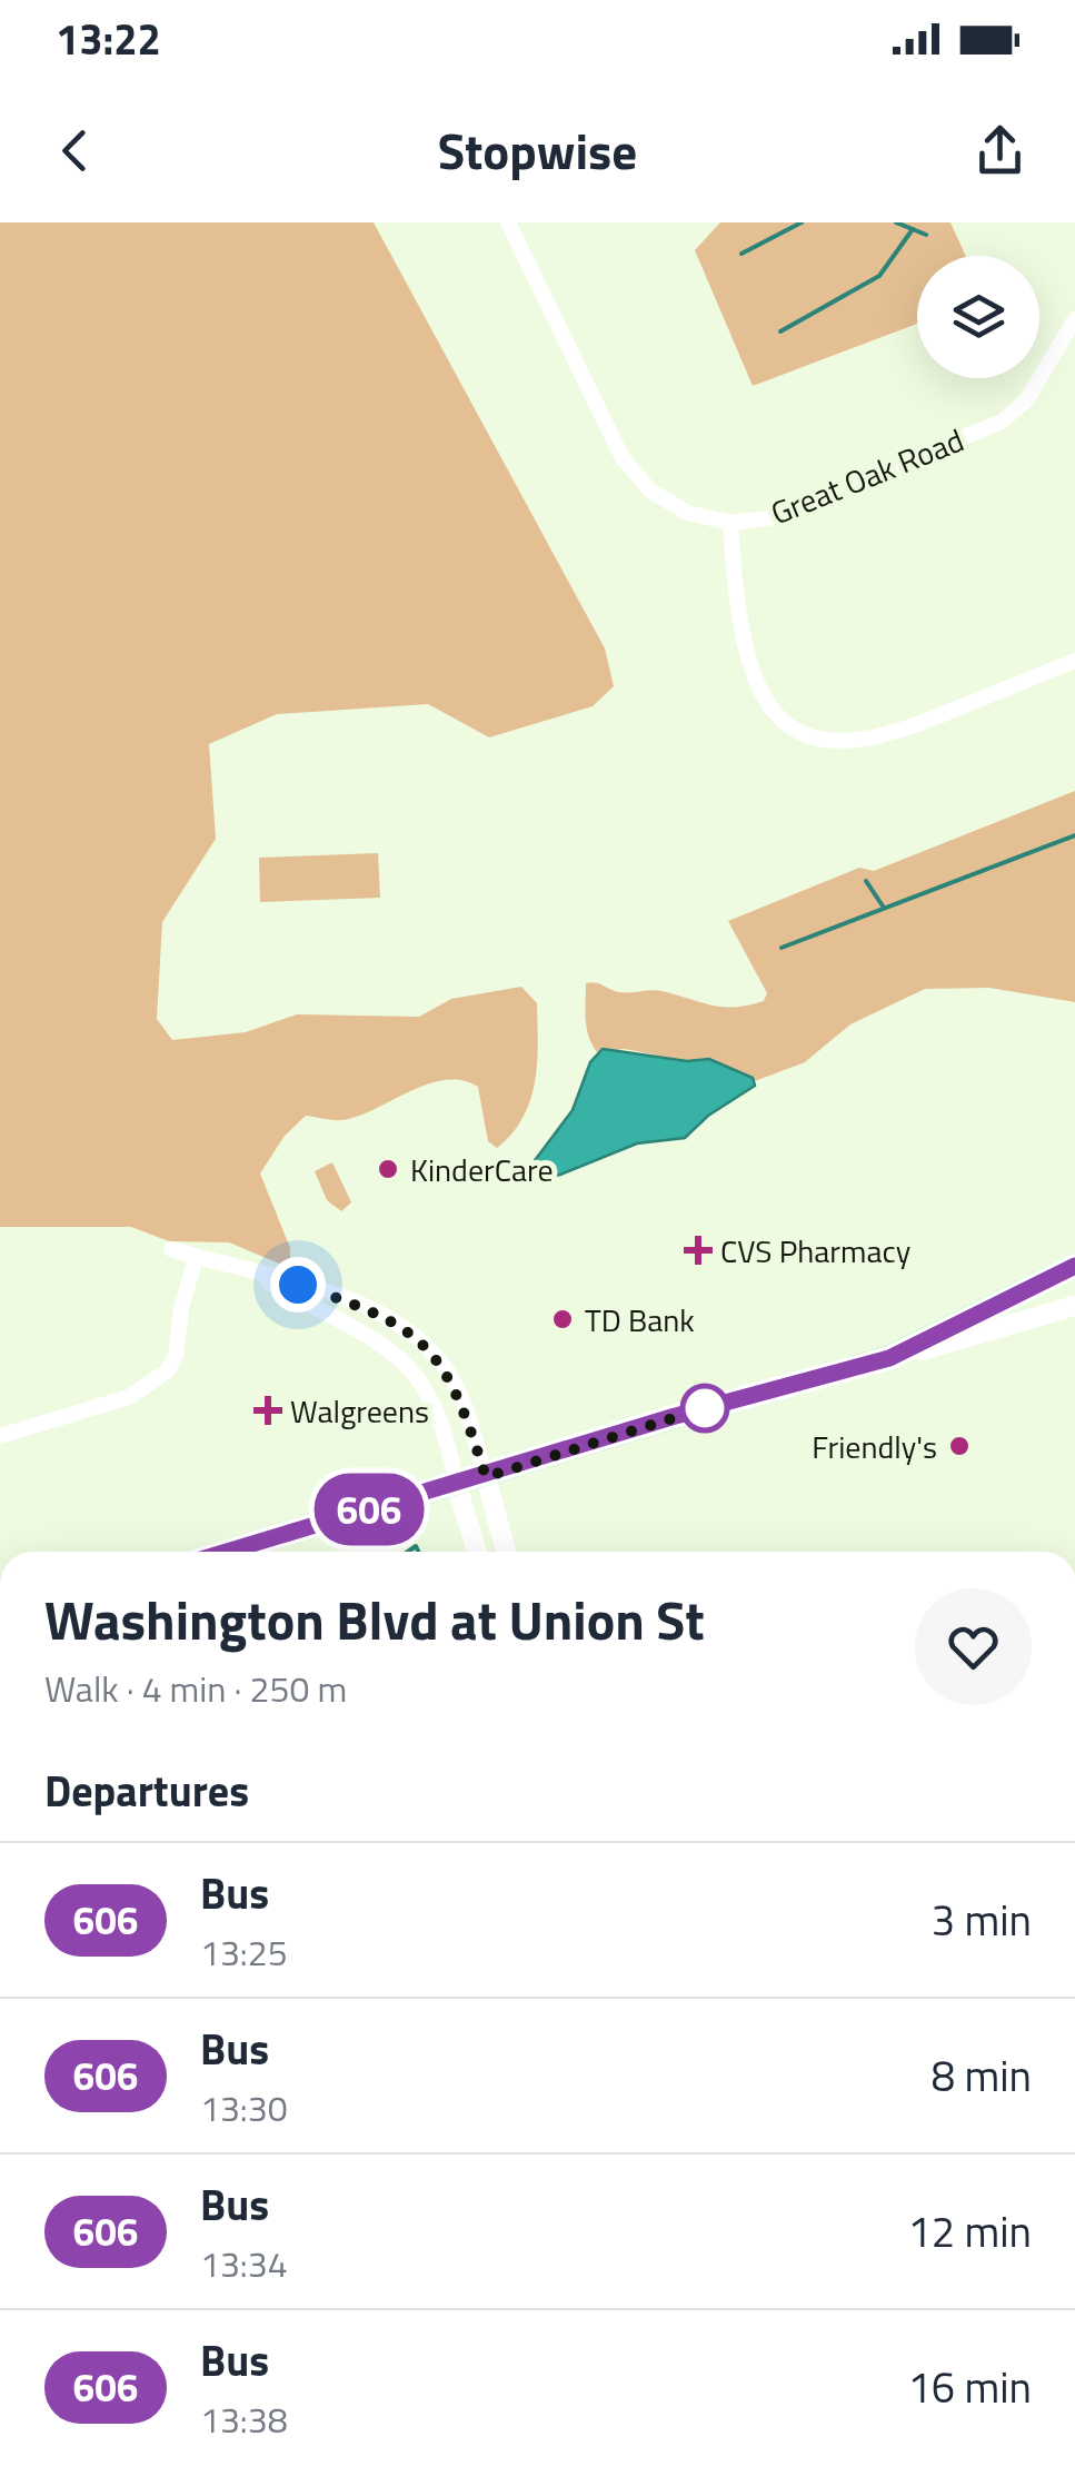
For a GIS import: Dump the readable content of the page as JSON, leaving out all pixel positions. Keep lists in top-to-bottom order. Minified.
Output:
{"streets":{"street":["Great Oak Road"]},"places":{"other":["KinderCare","TD Bank","Friendly's"],"health":["CVS Pharmacy","Walgreens"]},"lines":["bus line 606"],"page":{"status":"13:22","header":"Stopwise","on_map":"606","heading":[["Washington Blvd at Union St","Walk · 4 min · 250 m"],"Departures"],"list":[{"mark":"606","name":"Bus","note":"13:25","value":"3 min"},{"mark":"606","name":"Bus","note":"13:30","value":"8 min"},{"mark":"606","name":"Bus","note":"13:34","value":"12 min"},{"mark":"606","name":"Bus","note":"13:38","value":"16 min"}]}}
